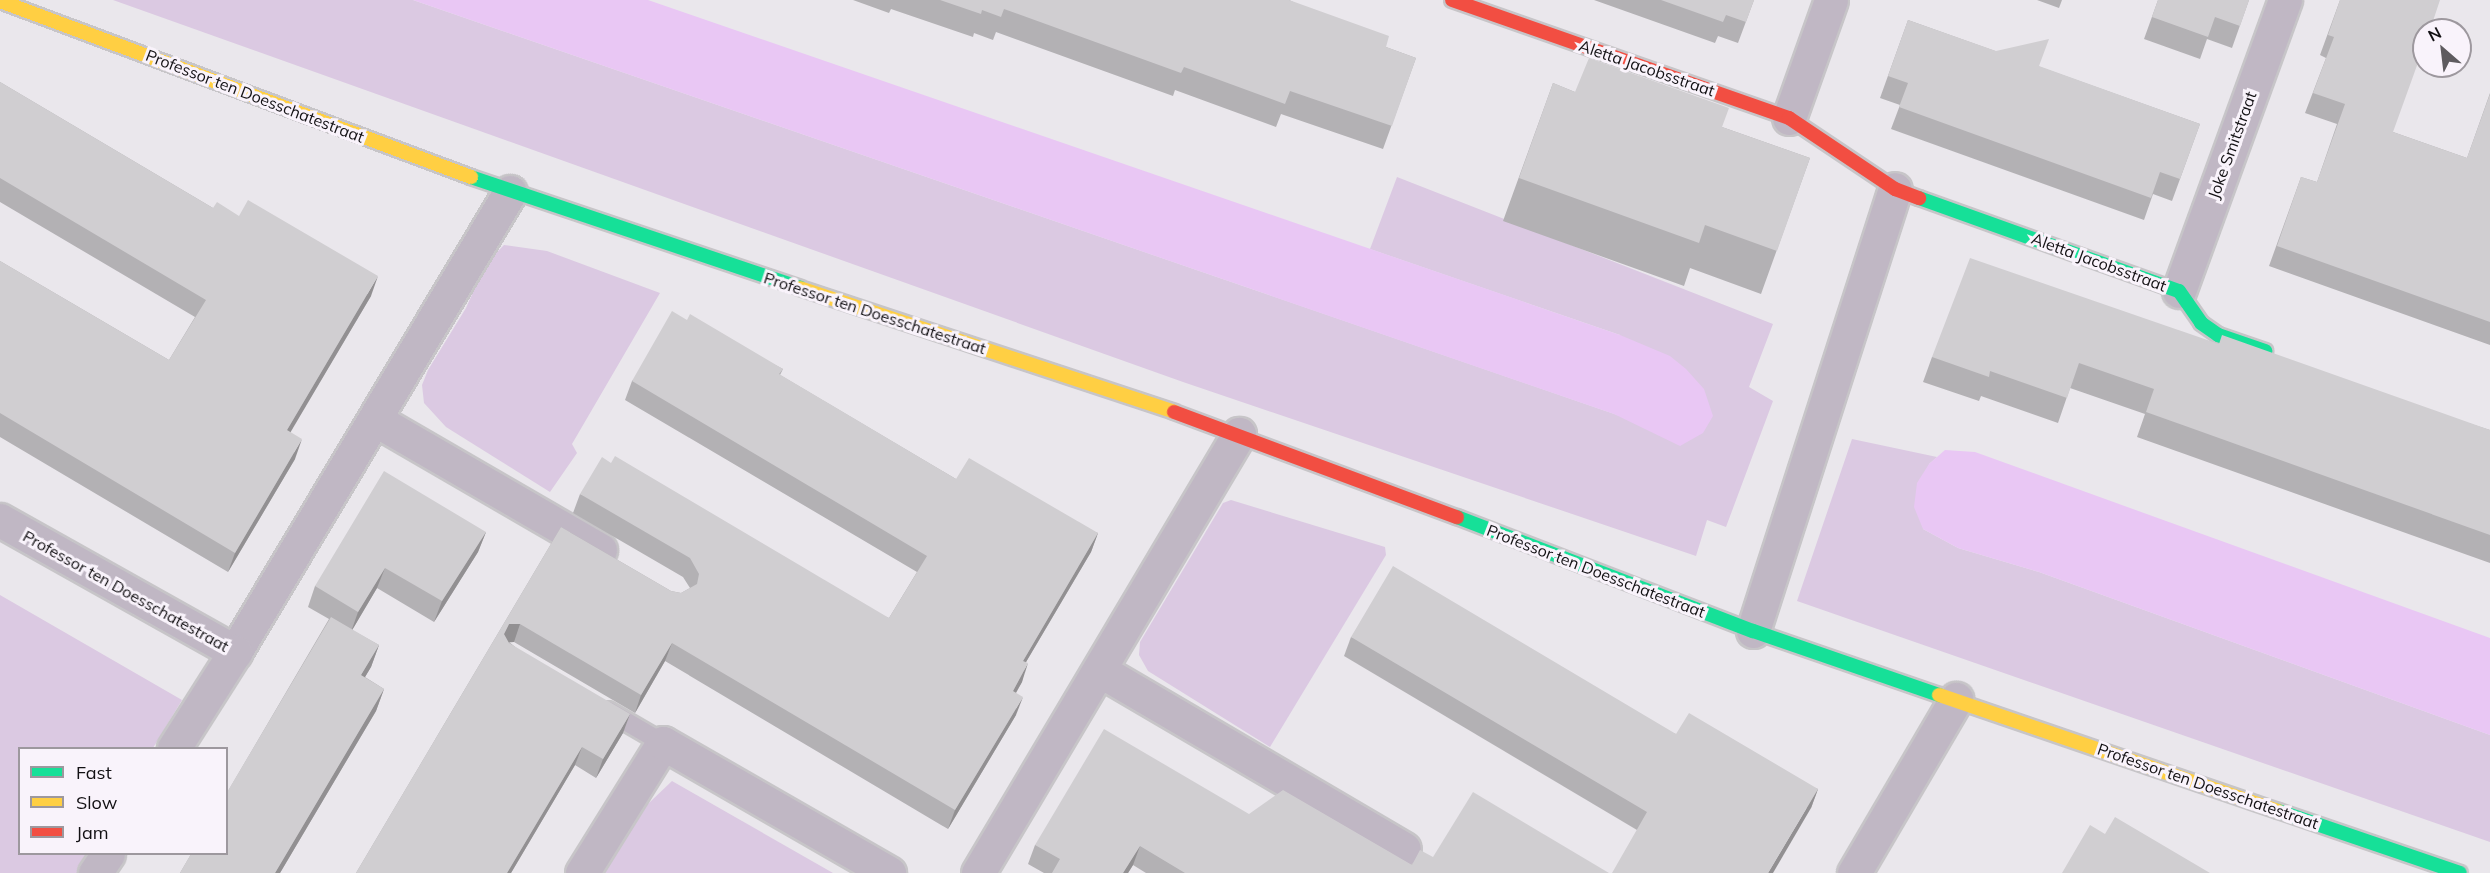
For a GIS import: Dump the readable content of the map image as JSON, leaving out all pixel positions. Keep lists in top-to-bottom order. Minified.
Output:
{"streets":{"street":["Aletta Jacobsstraat","Professor ten Doesschatestraat","Joke Smitstraat"]},"crossings":[["Aletta Jacobsstraat","Joke Smitstraat"]],"legend":["Fast","Slow","Jam"],"north":"top left"}
